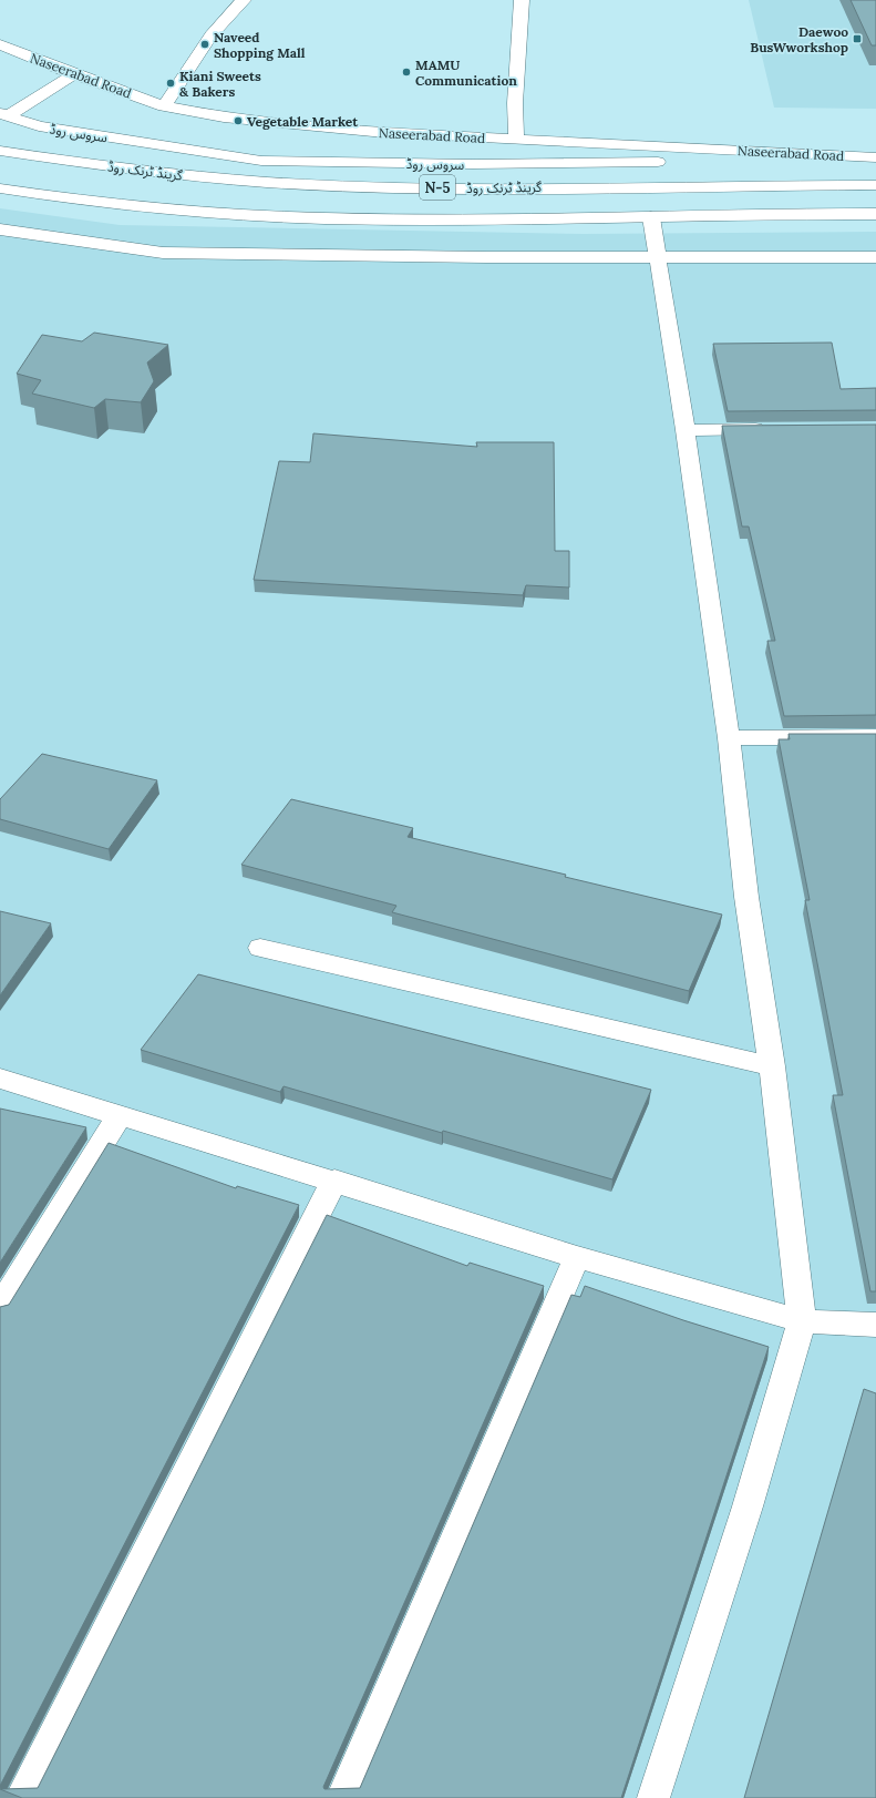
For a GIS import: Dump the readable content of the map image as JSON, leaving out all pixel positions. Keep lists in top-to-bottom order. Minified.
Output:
{"streets":{"main road":["Naseerabad Road","سروس روڈ","گرینڈ ٹرنک روڈ","N-5"]},"crossings":[["Naseerabad Road","سروس روڈ"]],"places":{"transit":["Daewoo BusWworkshop"],"other":["Naveed Shopping Mall","MAMU Communication","Kiani Sweets & Bakers","Vegetable Market"]}}
